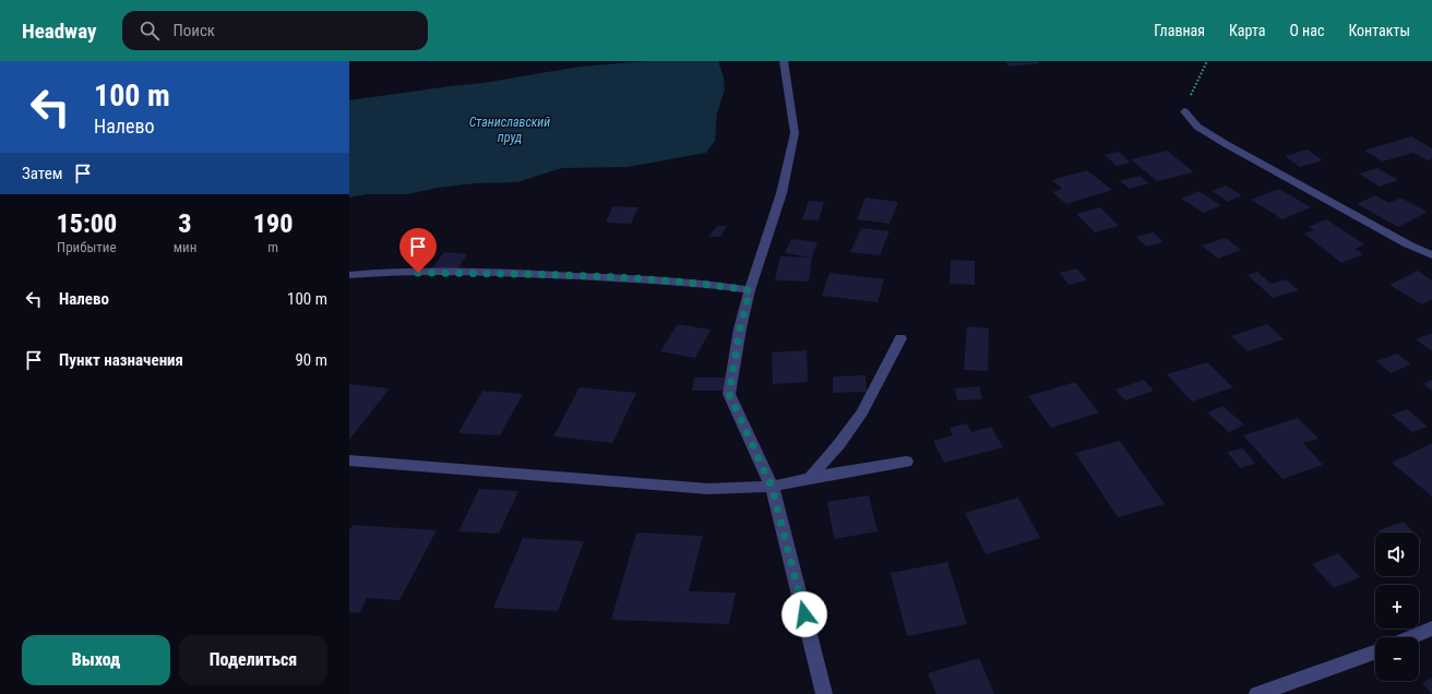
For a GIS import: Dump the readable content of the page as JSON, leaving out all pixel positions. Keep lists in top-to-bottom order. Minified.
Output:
{"water":["Станиславский пруд"],"page":{"header":"Headway","search":"Поиск","nav":["Главная","Карта","О нас","Контакты"],"turn":["100 m","Налево"],"then":"Затем","eta":["15:00","Прибытие","3","мин","190","m"],"list":[{"name":"Налево","value":"100 m"},{"name":"Пункт назначения","value":"90 m"}],"map_buttons":["+","−"],"buttons":["Выход","Поделиться"]}}
